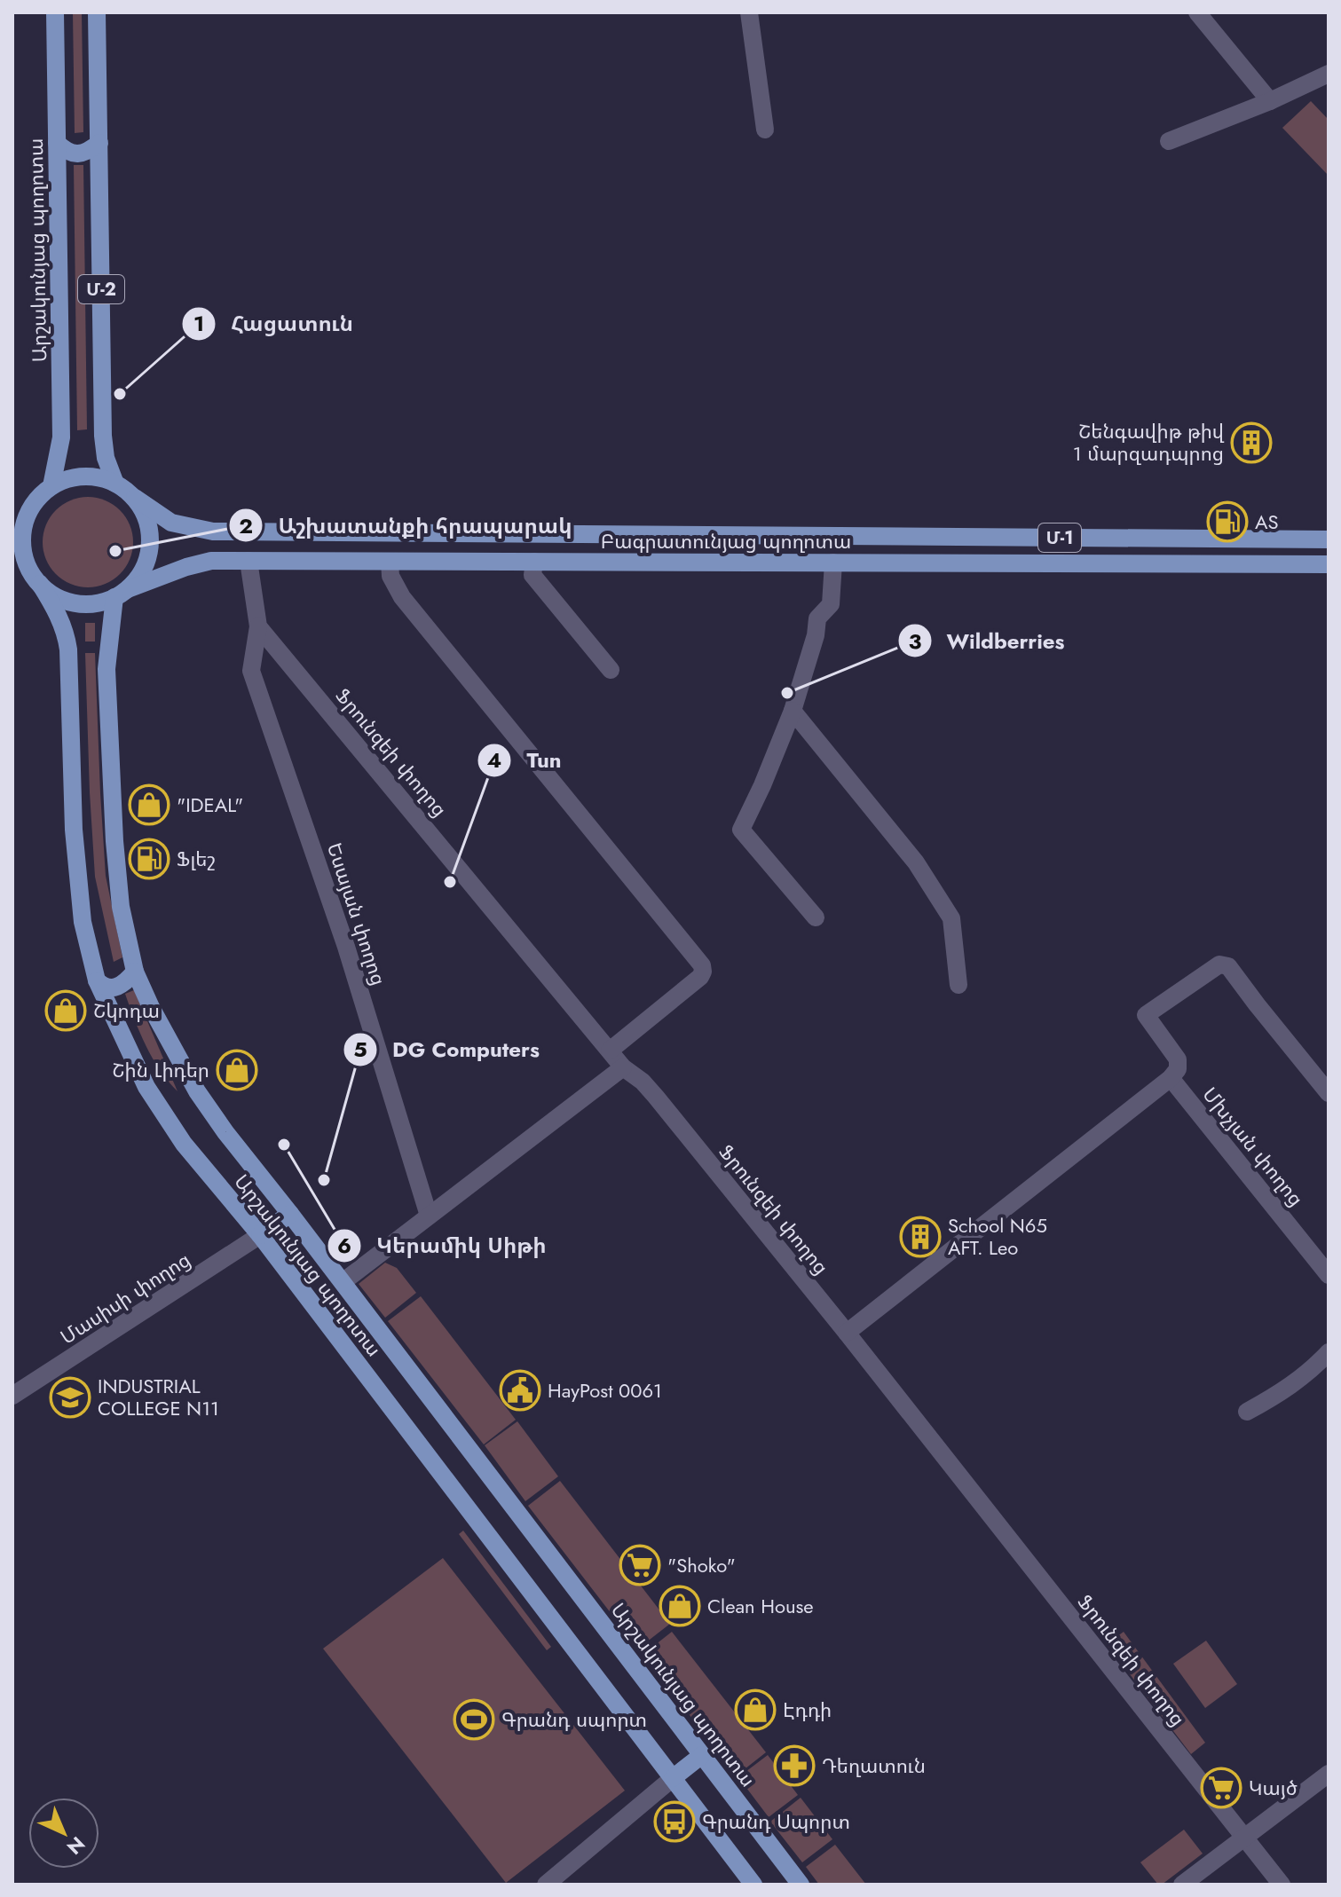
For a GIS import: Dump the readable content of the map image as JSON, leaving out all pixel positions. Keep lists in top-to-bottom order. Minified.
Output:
{"streets":{"main road":["Արշակունյաց պողոտա","Մ-2","Մ-1","Բագրատունյաց պողոտա"],"street":["Ֆրունզեի փողոց","Եսայան փողոց","Մխչյան փողոց","Մասիսի փողոց"]},"crossings":[["Արշակունյաց պողոտա","Մ-2"],["Արշակունյաց պողոտա","Բագրատունյաց պողոտա"],["Արշակունյաց պողոտա","Մասիսի փողոց"],["Մ-2","Բագրատունյաց պողոտա"],["Ֆրունզեի փողոց","Եսայան փողոց"]],"places":{"other":["Հացատուն","Աշխատանքի հրապարակ","Wildberries","Tun","Կերամիկ Սիթի","DG Computers"],"building":["Շենգավիթ թիվ 1 մարզադպրոց","School N65 AFT. Leo"],"fuel station":["AS","Ֆլեշ"],"shop":["\"IDEAL\"","Շկոդա","Շին Լիդեր","Clean House","Էդդի"],"public building":["HayPost 0061"],"school or university":["INDUSTRIAL COLLEGE N11"],"supermarket":["\"Shoko\"","Կայծ"],"sports":["Գրանդ սպորտ"],"pharmacy":["Դեղատուն"],"bus stop":["Գրանդ Սպորտ"]},"north":"bottom right"}
